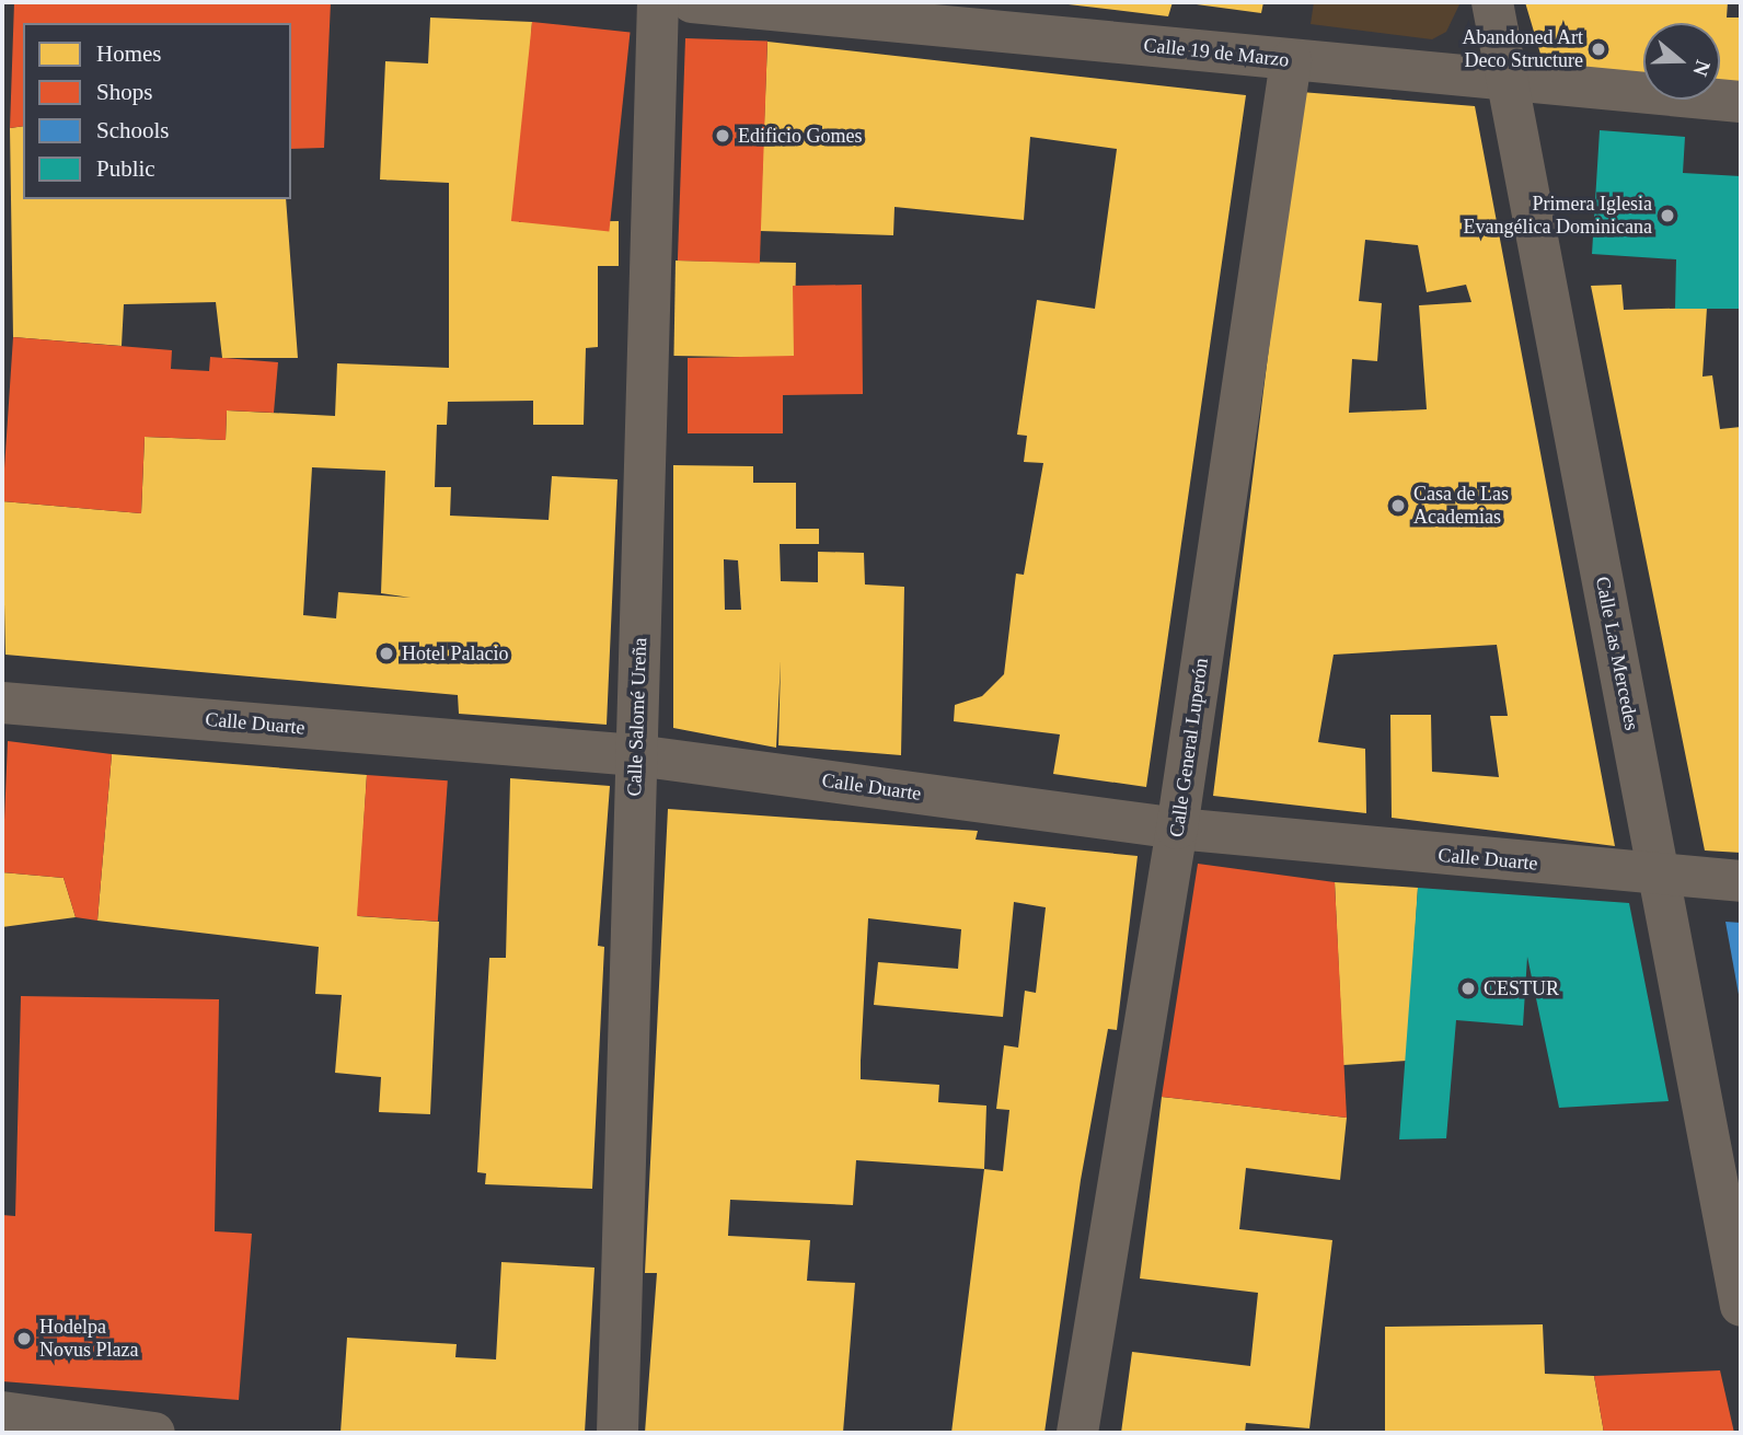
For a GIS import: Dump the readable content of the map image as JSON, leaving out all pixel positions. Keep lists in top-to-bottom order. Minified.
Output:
{"streets":{"street":["Calle 19 de Marzo","Calle Las Mercedes","Calle Salomé Ureña","Calle Duarte","Calle General Luperón"]},"crossings":[["Calle 19 de Marzo","Calle Las Mercedes"],["Calle 19 de Marzo","Calle General Luperón"],["Calle Las Mercedes","Calle Duarte"],["Calle Salomé Ureña","Calle Duarte"],["Calle Duarte","Calle General Luperón"]],"places":["Abandoned Art Deco Structure","Edificio Gomes","Primera Iglesia Evangélica Dominicana","Casa de Las Academias","Hotel Palacio","CESTUR","Hodelpa Novus Plaza"],"legend":["Homes","Shops","Schools","Public"],"north":"right"}
